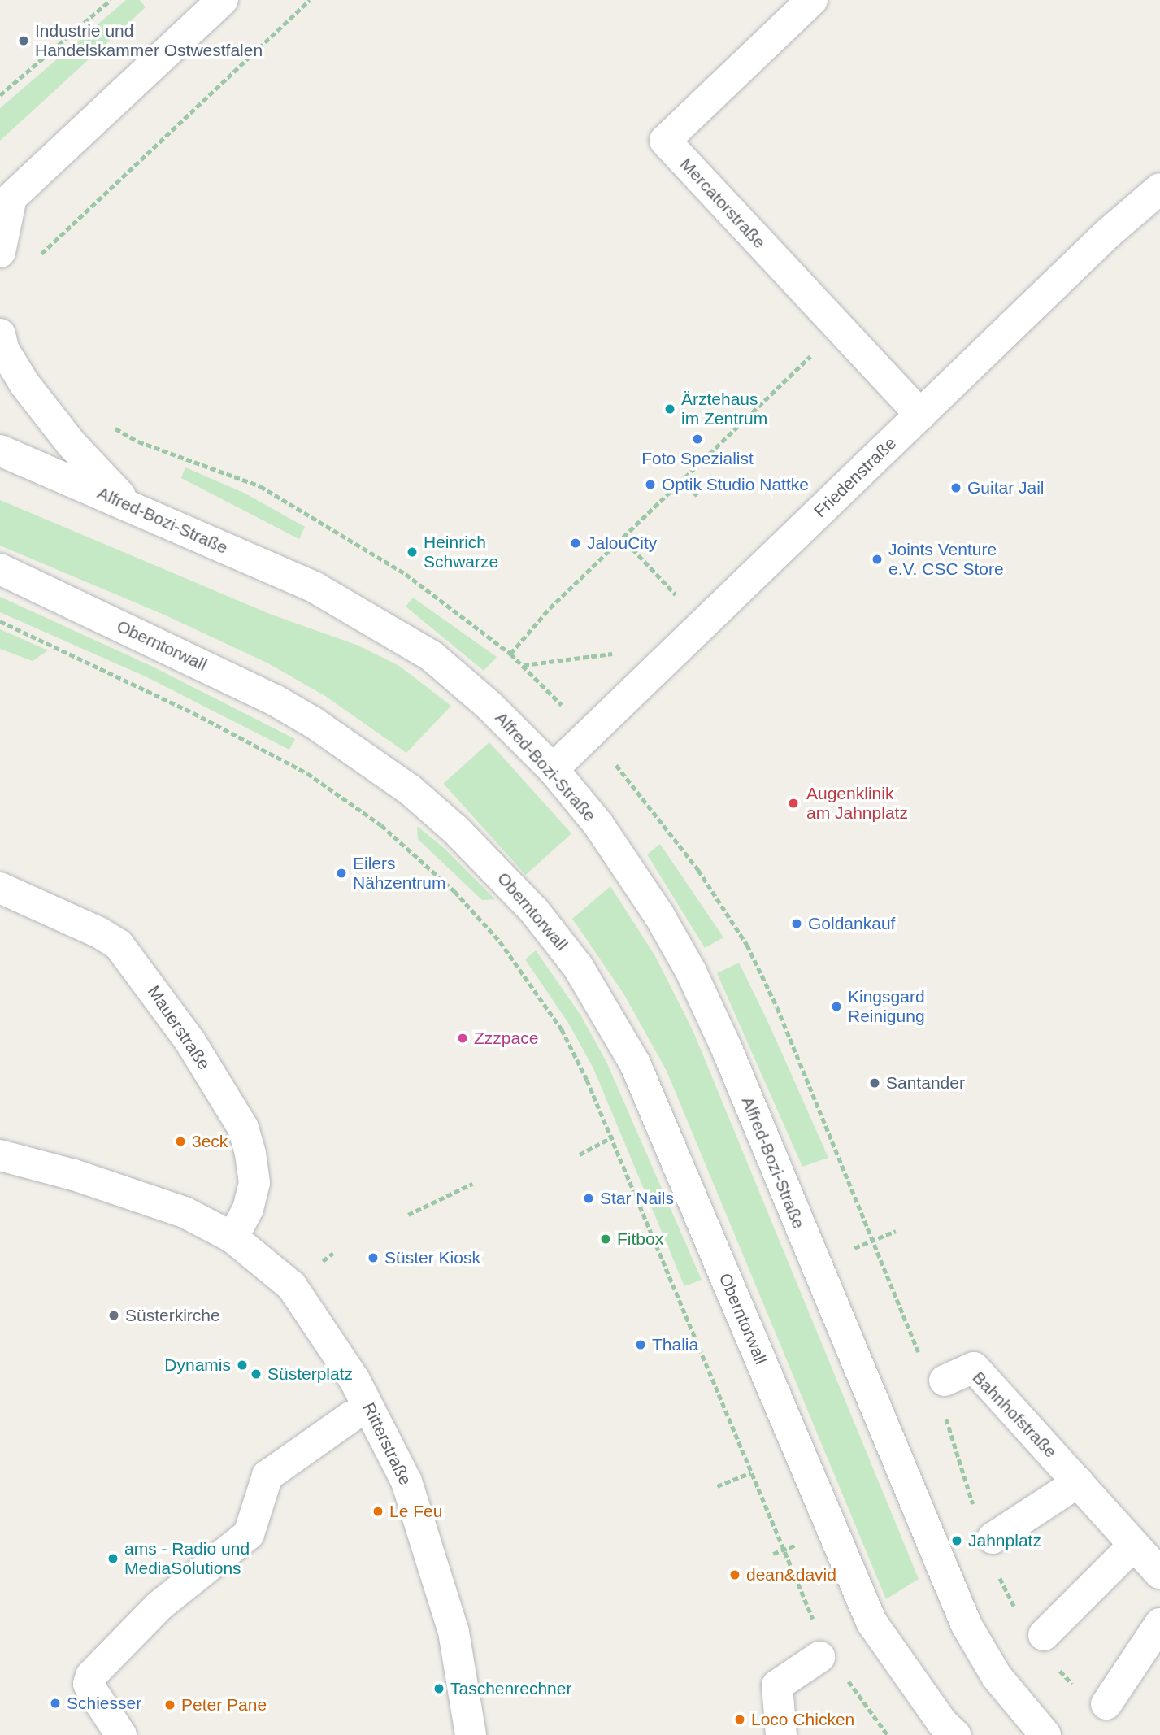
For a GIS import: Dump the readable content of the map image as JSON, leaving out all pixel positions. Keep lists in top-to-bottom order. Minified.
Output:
{"streets":{"street":["Mercatorstraße","Friedenstraße","Alfred-Bozi-Straße","Oberntorwall","Mauerstraße","Bahnhofstraße","Ritterstraße"]},"crossings":[["Mercatorstraße","Friedenstraße"],["Friedenstraße","Alfred-Bozi-Straße"],["Mauerstraße","Ritterstraße"]],"places":["Industrie und Handelskammer Ostwestfalen","Ärztehaus im Zentrum","Foto Spezialist","Optik Studio Nattke","Guitar Jail","JalouCity","Heinrich Schwarze","Joints Venture e.V. CSC Store","Augenklinik am Jahnplatz","Eilers Nähzentrum","Goldankauf","Kingsgard Reinigung","Zzzpace","Santander","3eck","Star Nails","Fitbox","Süster Kiosk","Süsterkirche","Thalia","Dynamis","Süsterplatz","Le Feu","Jahnplatz","ams - Radio und MediaSolutions","dean&david","Taschenrechner","Schiesser","Peter Pane","Loco Chicken"]}
